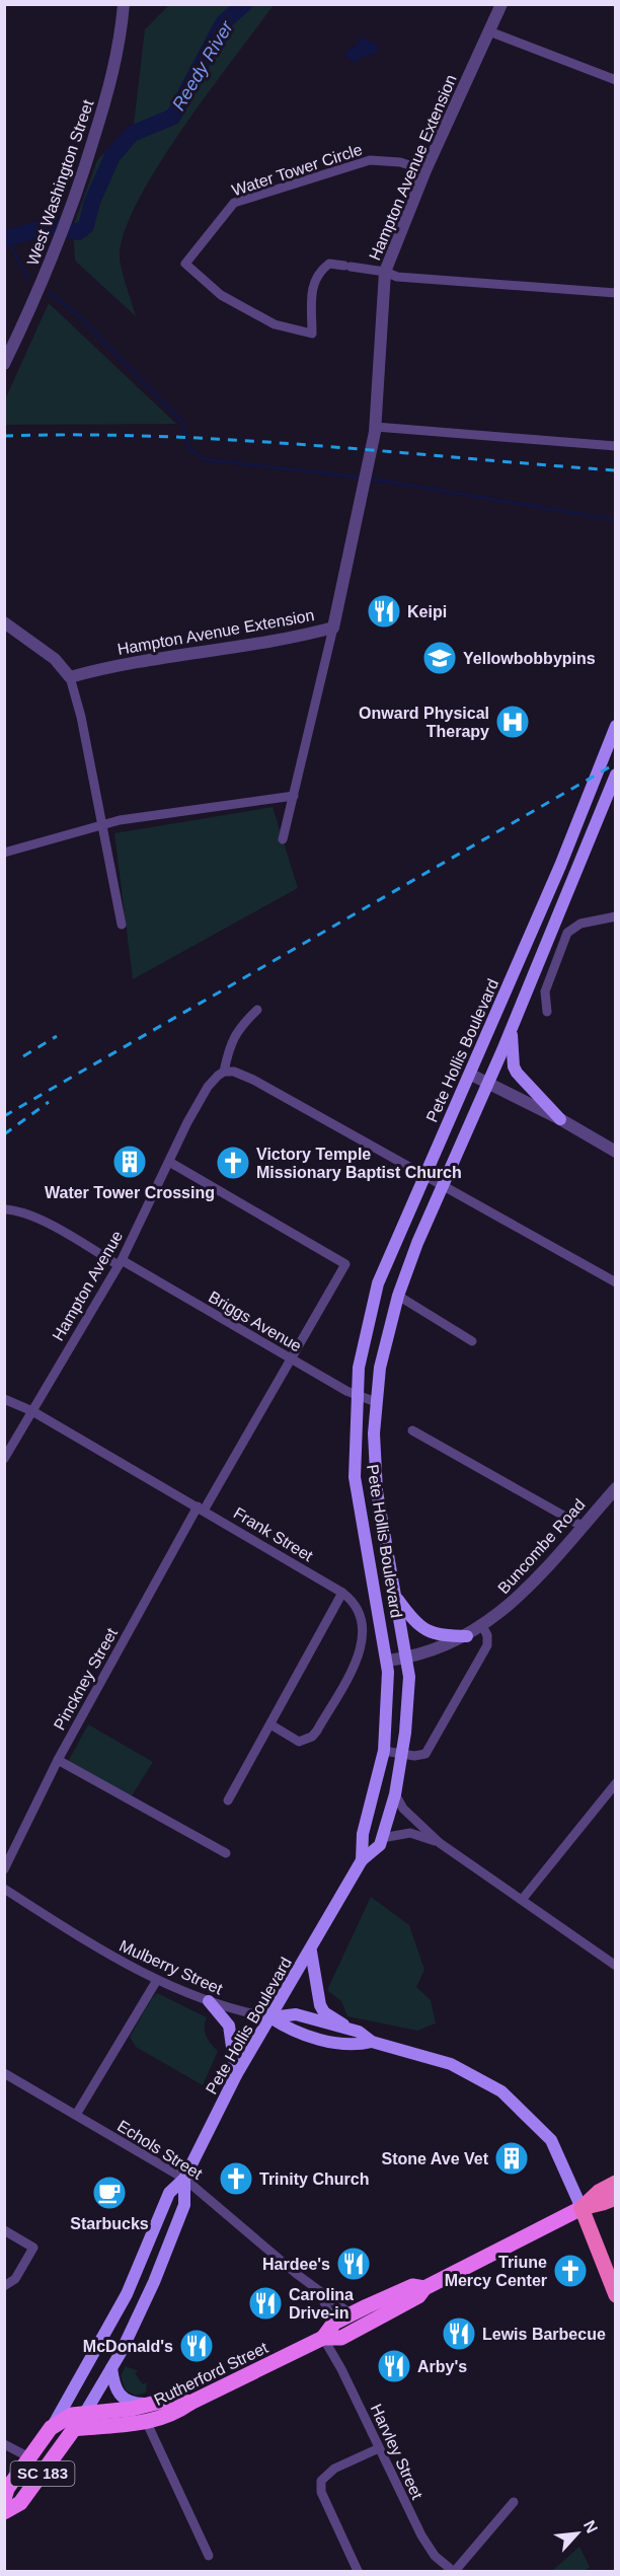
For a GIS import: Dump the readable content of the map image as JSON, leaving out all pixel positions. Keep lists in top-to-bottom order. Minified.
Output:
{"streets":{"highway":["Rutherford Street"],"main road":["Pete Hollis Boulevard","SC 183"],"street":["Hampton Avenue Extension","Water Tower Circle","West Washington Street","Hampton Avenue","Briggs Avenue","Frank Street","Buncombe Road","Pinckney Street","Mulberry Street","Echols Street","Harvley Street"]},"crossings":[["Hampton Avenue Extension","Water Tower Circle"],["Pete Hollis Boulevard","Briggs Avenue"],["Pete Hollis Boulevard","Buncombe Road"],["Pete Hollis Boulevard","Mulberry Street"],["Pete Hollis Boulevard","Echols Street"],["Pete Hollis Boulevard","Rutherford Street"],["Pete Hollis Boulevard","SC 183"],["Hampton Avenue","Briggs Avenue"],["Hampton Avenue","Frank Street"],["Hampton Avenue","Pinckney Street"],["Briggs Avenue","Pinckney Street"],["Frank Street","Pinckney Street"],["Echols Street","Rutherford Street"],["Rutherford Street","Harvley Street"],["Rutherford Street","SC 183"]],"water":["Reedy River"],"places":{"restaurant":["Keipi","Hardee's","Carolina Drive-in","Lewis Barbecue","McDonald's","Arby's"],"school or university":["Yellowbobbypins"],"hospital":["Onward Physical Therapy"],"building":["Water Tower Crossing","Stone Ave Vet"],"church":["Victory Temple Missionary Baptist Church","Trinity Church","Triune Mercy Center"],"cafe":["Starbucks"]},"north":"top right"}
